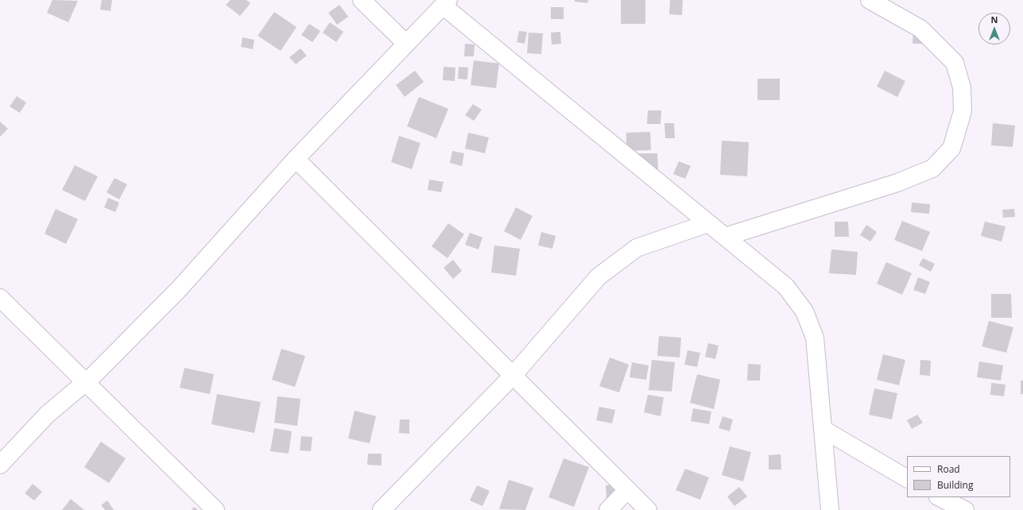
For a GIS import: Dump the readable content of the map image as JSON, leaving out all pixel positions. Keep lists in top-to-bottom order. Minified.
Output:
{"legend":["Road","Building"],"north":"top"}
